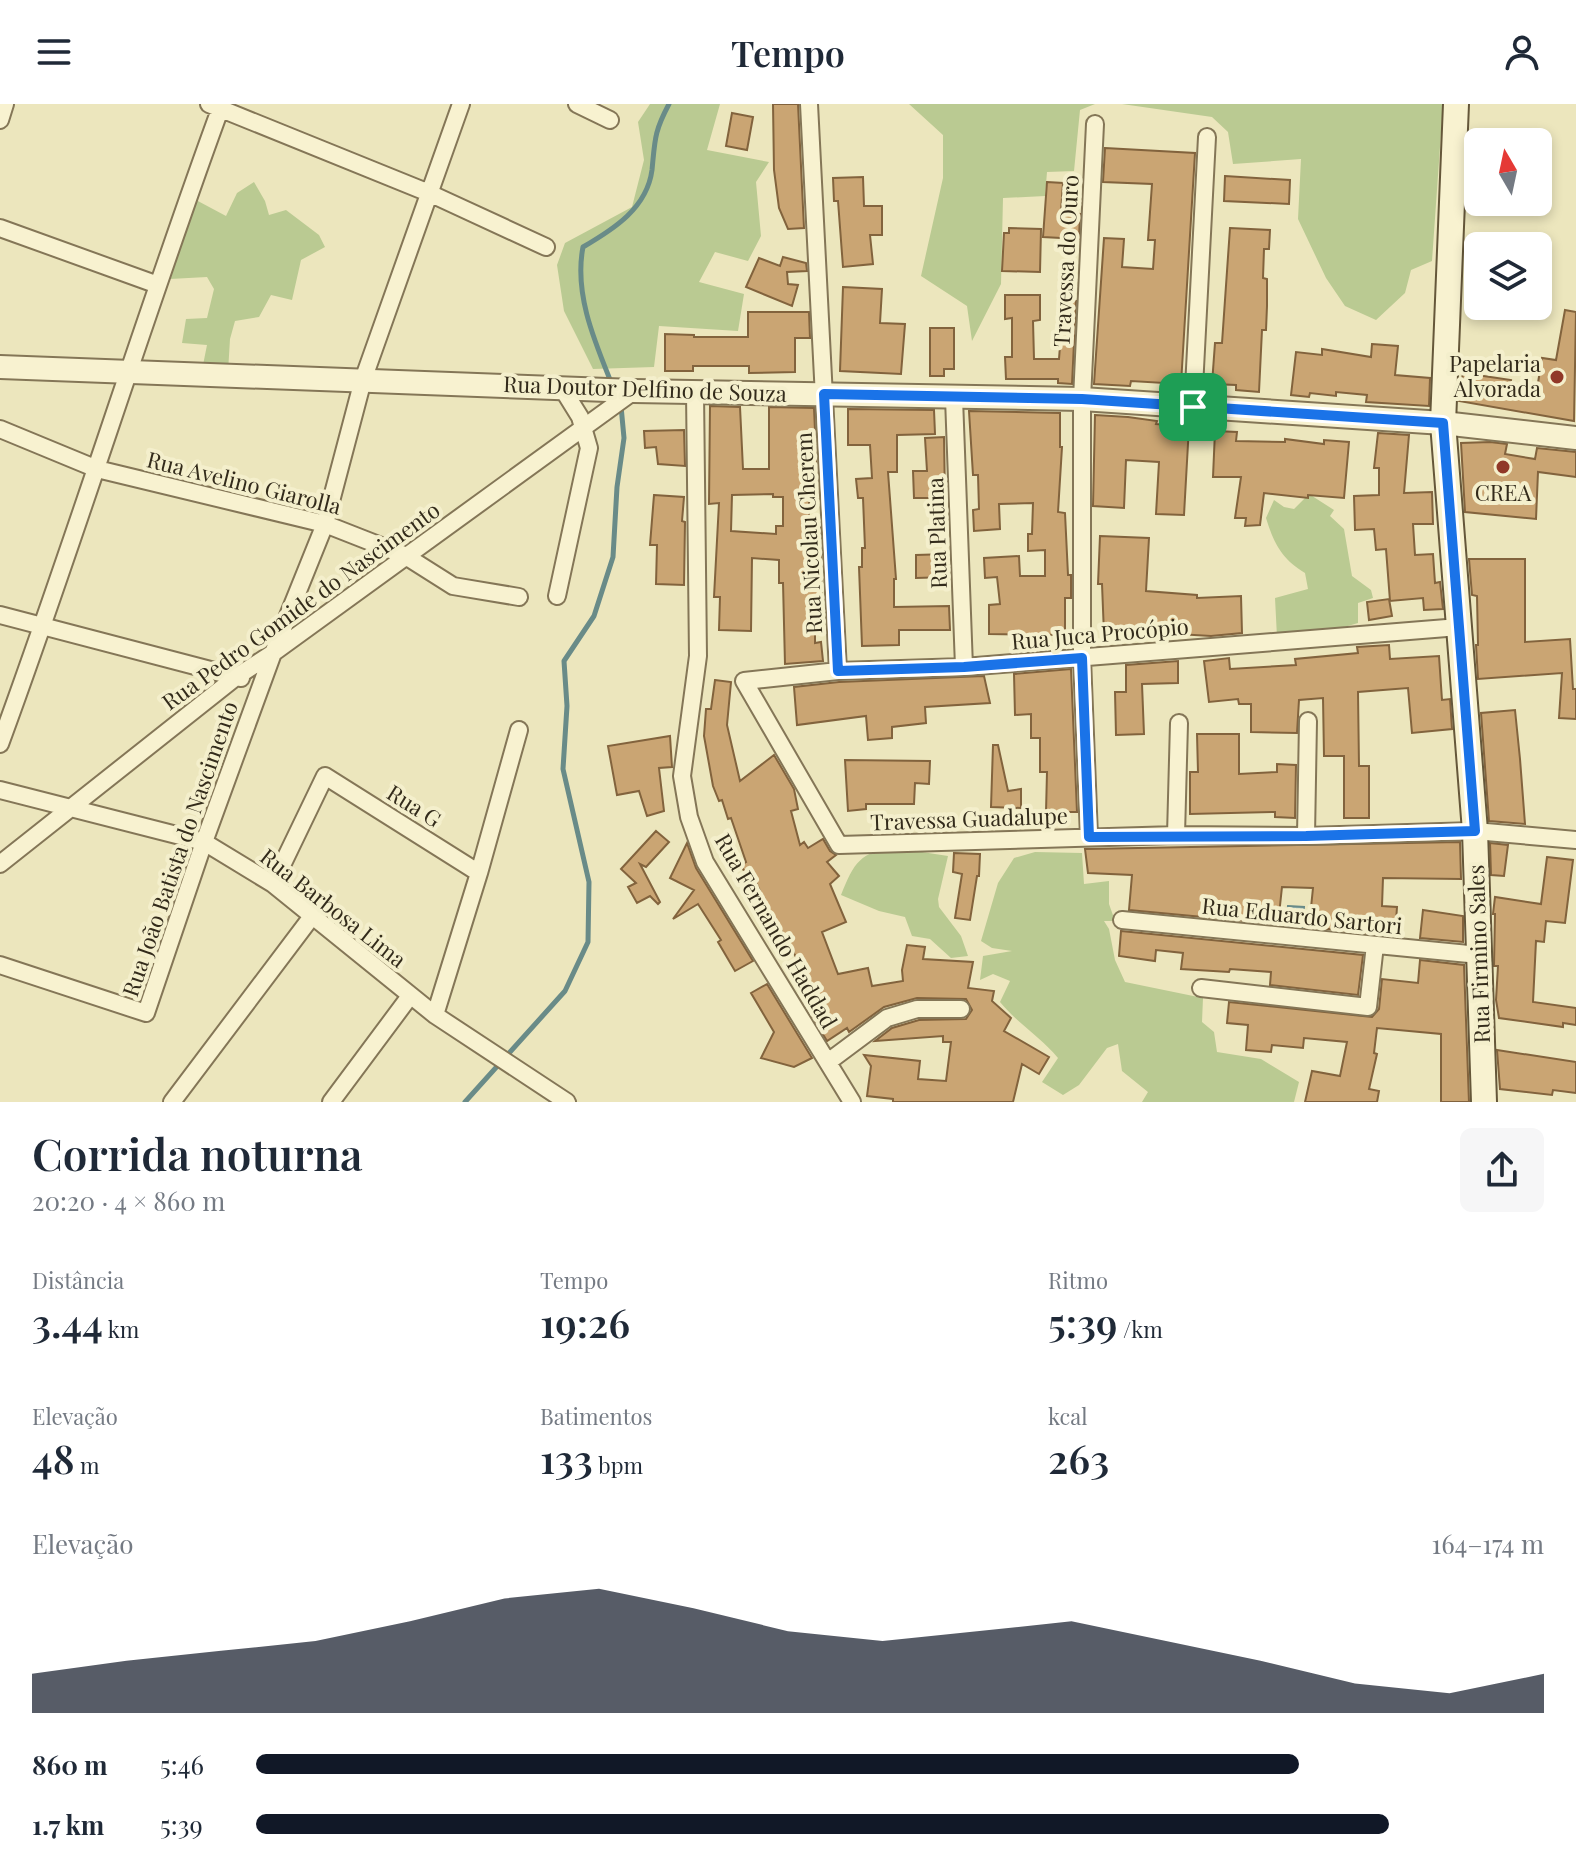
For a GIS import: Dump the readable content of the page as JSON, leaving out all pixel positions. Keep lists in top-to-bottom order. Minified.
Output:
{"streets":{"main road":["Rua Firmino Sales"],"street":["Travessa do Ouro","Rua Doutor Delfino de Souza","Rua Avelino Giarolla","Rua Nicolau Cherem","Rua Platina","Rua Pedro Gomide do Nascimento","Rua Juca Procópio","Rua G","Travessa Guadalupe","Rua João Batista do Nascimento","Rua Barbosa Lima","Rua Eduardo Sartori","Rua Fernando Haddad"]},"crossings":[["Travessa do Ouro","Rua Doutor Delfino de Souza"],["Travessa do Ouro","Rua Juca Procópio"],["Travessa do Ouro","Travessa Guadalupe"],["Rua Doutor Delfino de Souza","Rua Nicolau Cherem"],["Rua Doutor Delfino de Souza","Rua Platina"],["Rua Doutor Delfino de Souza","Rua Pedro Gomide do Nascimento"],["Rua Doutor Delfino de Souza","Rua João Batista do Nascimento"],["Rua Doutor Delfino de Souza","Rua Fernando Haddad"],["Rua Doutor Delfino de Souza","Rua Firmino Sales"],["Rua Avelino Giarolla","Rua Pedro Gomide do Nascimento"],["Rua Avelino Giarolla","Rua João Batista do Nascimento"],["Rua Nicolau Cherem","Rua Juca Procópio"],["Rua Platina","Rua Juca Procópio"],["Rua Pedro Gomide do Nascimento","Rua João Batista do Nascimento"],["Rua Pedro Gomide do Nascimento","Rua Barbosa Lima"],["Rua Juca Procópio","Travessa Guadalupe"],["Rua Juca Procópio","Rua Firmino Sales"],["Rua G","Rua Barbosa Lima"],["Travessa Guadalupe","Rua Firmino Sales"],["Rua João Batista do Nascimento","Rua Barbosa Lima"],["Rua Eduardo Sartori","Rua Firmino Sales"]],"places":["Papelaria Alvorada","CREA"],"north":"top","page":{"header":"Tempo","heading":["Corrida noturna","20:20 · 4 × 860 m"],"stats":[["Distância","3.44 km"],["Tempo","19:26"],["Ritmo","5:39 /km"],["Elevação","48 m"],["Batimentos","133 bpm"],["kcal","263"]],"chart":["Elevação","164–174 m"],"list":[{"name":"860 m","note":"5:46"},{"name":"1.7 km","note":"5:39"}]}}
